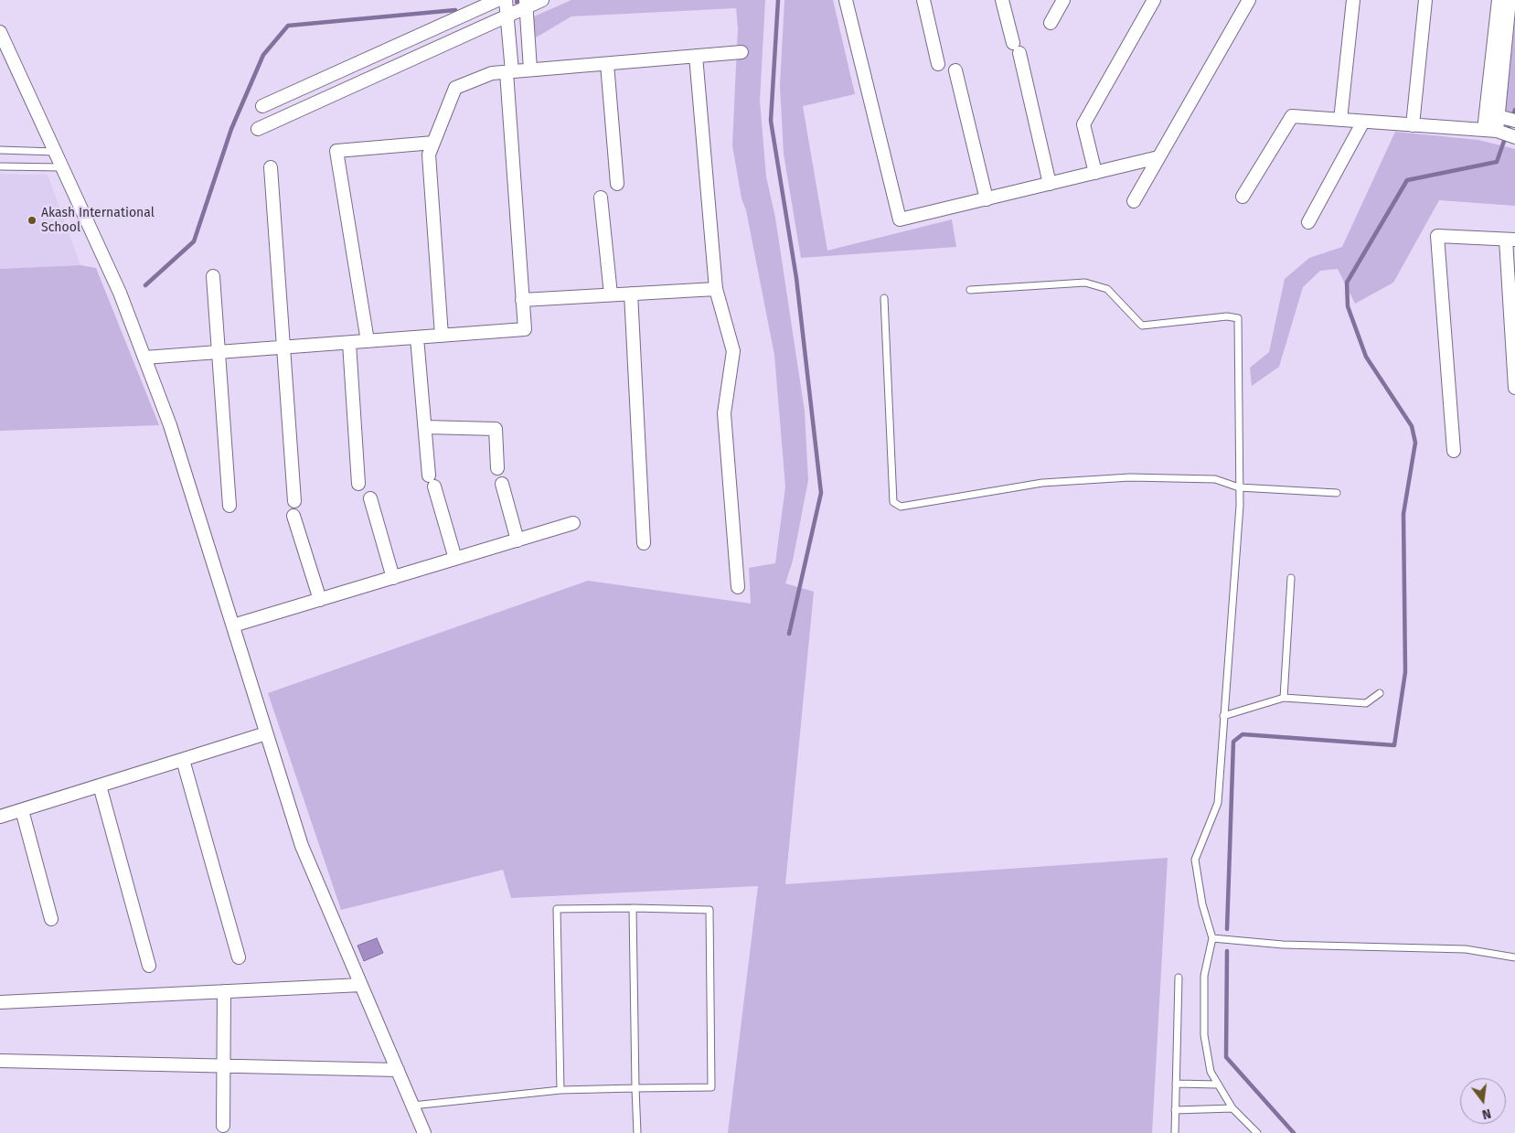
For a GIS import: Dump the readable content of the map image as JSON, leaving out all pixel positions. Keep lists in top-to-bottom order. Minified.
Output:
{"places":["Akash International School"],"north":"bottom"}
